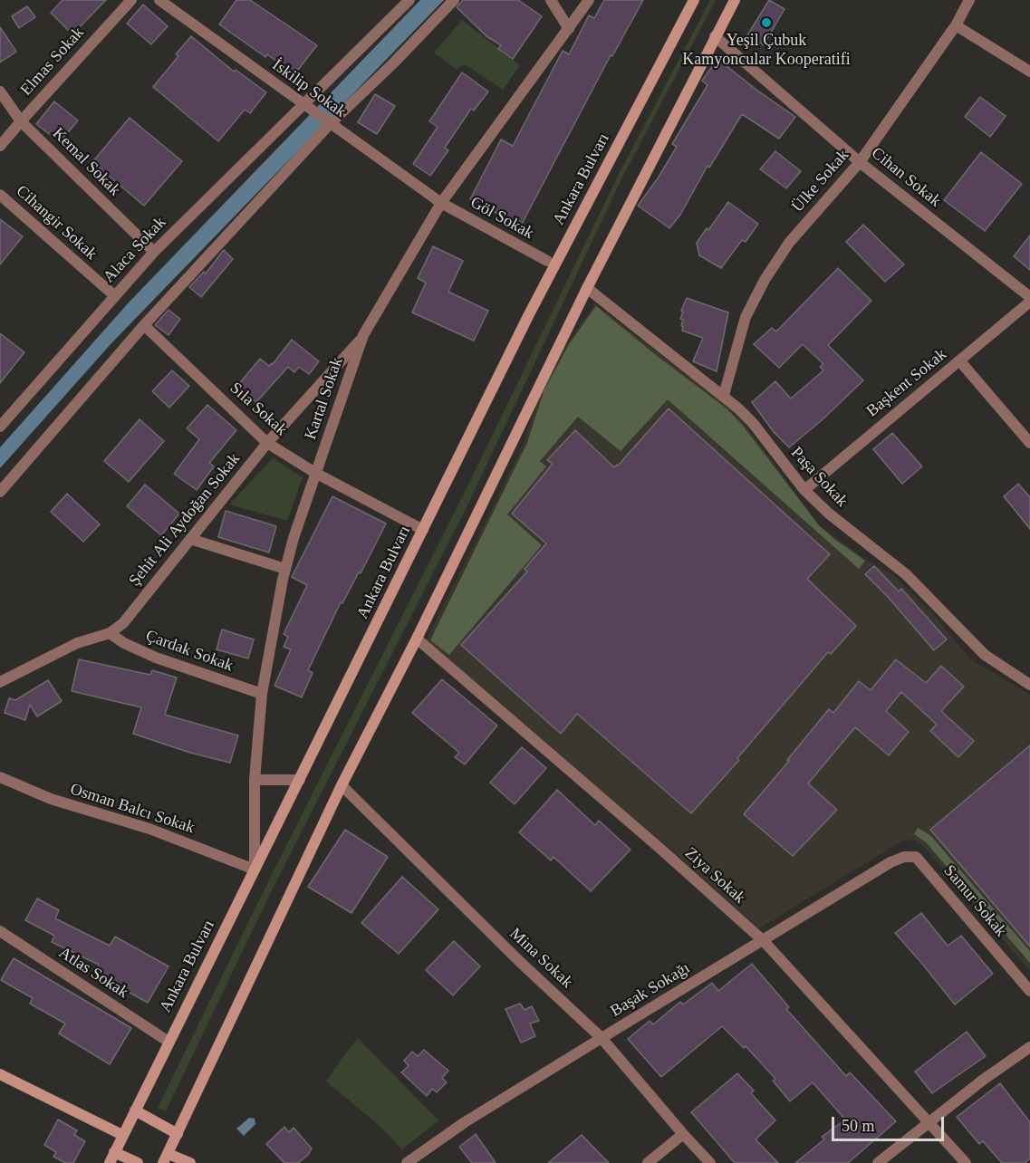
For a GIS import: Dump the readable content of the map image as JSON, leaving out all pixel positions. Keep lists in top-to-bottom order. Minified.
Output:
{"streets":{"main road":["Ankara Bulvarı"],"street":["Elmas Sokak","İskilip Sokak","Kemal Sokak","Cihan Sokak","Ülke Sokak","Göl Sokak","Cihangir Sokak","Alaca Sokak","Başkent Sokak","Kartal Sokak","Sıla Sokak","Paşa Sokak","Şehit Ali Aydoğan Sokak","Çardak Sokak","Osman Balcı Sokak","Ziya Sokak","Samur Sokak","Mina Sokak","Atlas Sokak","Başak Sokağı"]},"crossings":[["Elmas Sokak","Kemal Sokak"],["İskilip Sokak","Göl Sokak"],["İskilip Sokak","Alaca Sokak"],["İskilip Sokak","Kartal Sokak"],["Kemal Sokak","Alaca Sokak"],["Cihan Sokak","Ülke Sokak"],["Cihan Sokak","Başkent Sokak"],["Ankara Bulvarı","Kartal Sokak"],["Ankara Bulvarı","Sıla Sokak"],["Ankara Bulvarı","Osman Balcı Sokak"],["Ankara Bulvarı","Atlas Sokak"],["Ülke Sokak","Paşa Sokak"],["Göl Sokak","Kartal Sokak"],["Cihangir Sokak","Alaca Sokak"],["Başkent Sokak","Paşa Sokak"],["Kartal Sokak","Sıla Sokak"],["Kartal Sokak","Şehit Ali Aydoğan Sokak"],["Kartal Sokak","Çardak Sokak"],["Kartal Sokak","Osman Balcı Sokak"],["Sıla Sokak","Şehit Ali Aydoğan Sokak"],["Şehit Ali Aydoğan Sokak","Çardak Sokak"],["Ziya Sokak","Başak Sokağı"],["Samur Sokak","Başak Sokağı"],["Mina Sokak","Başak Sokağı"]],"places":["Yeşil Çubuk Kamyoncular Kooperatifi"],"scale_bar":"50 m"}
